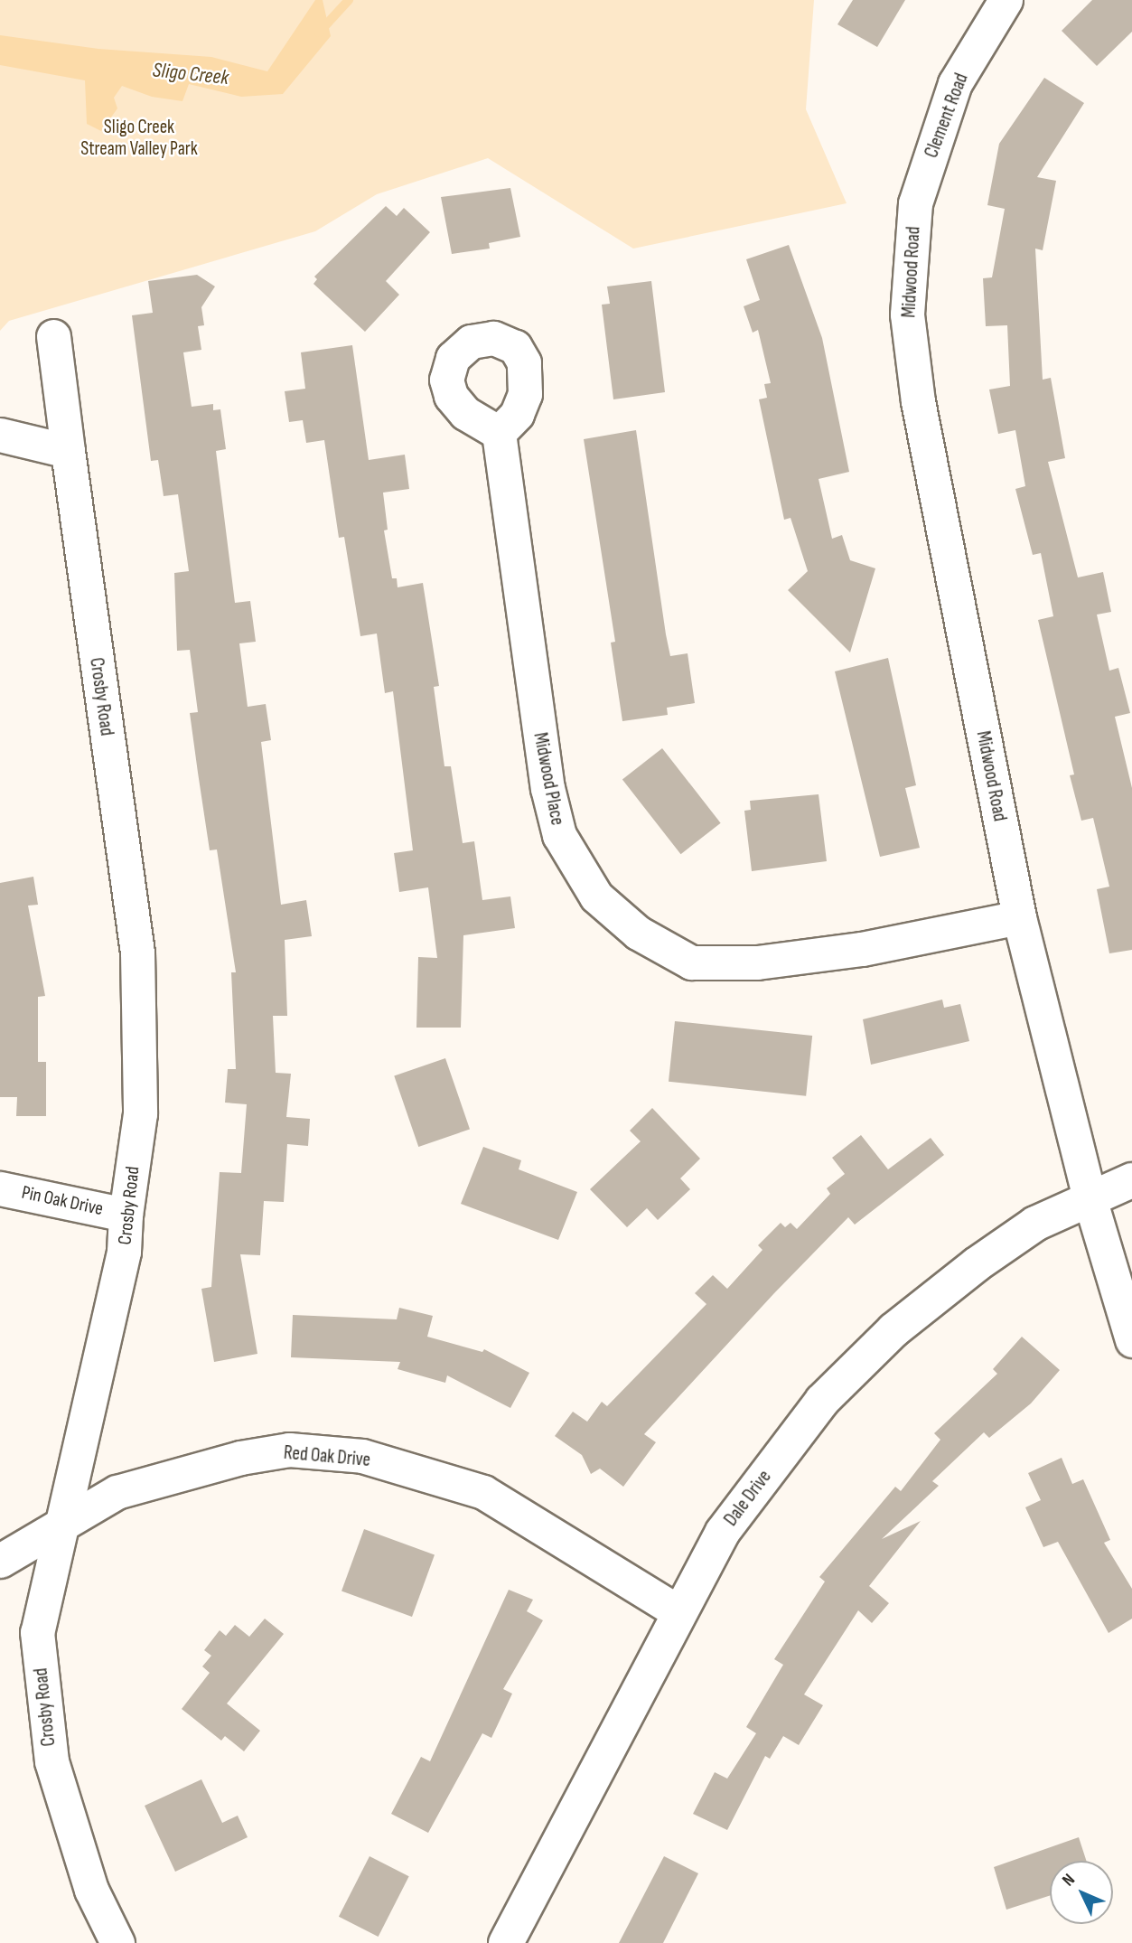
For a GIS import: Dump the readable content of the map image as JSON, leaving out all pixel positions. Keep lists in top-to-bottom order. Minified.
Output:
{"streets":{"street":["Clement Road","Midwood Road","Crosby Road","Midwood Place","Pin Oak Drive","Red Oak Drive","Dale Drive"]},"crossings":[["Clement Road","Midwood Road"],["Midwood Road","Midwood Place"],["Midwood Road","Dale Drive"],["Crosby Road","Pin Oak Drive"],["Crosby Road","Red Oak Drive"],["Red Oak Drive","Dale Drive"]],"water":["Sligo Creek"],"parks":["Sligo Creek Stream Valley Park"],"north":"top left"}
